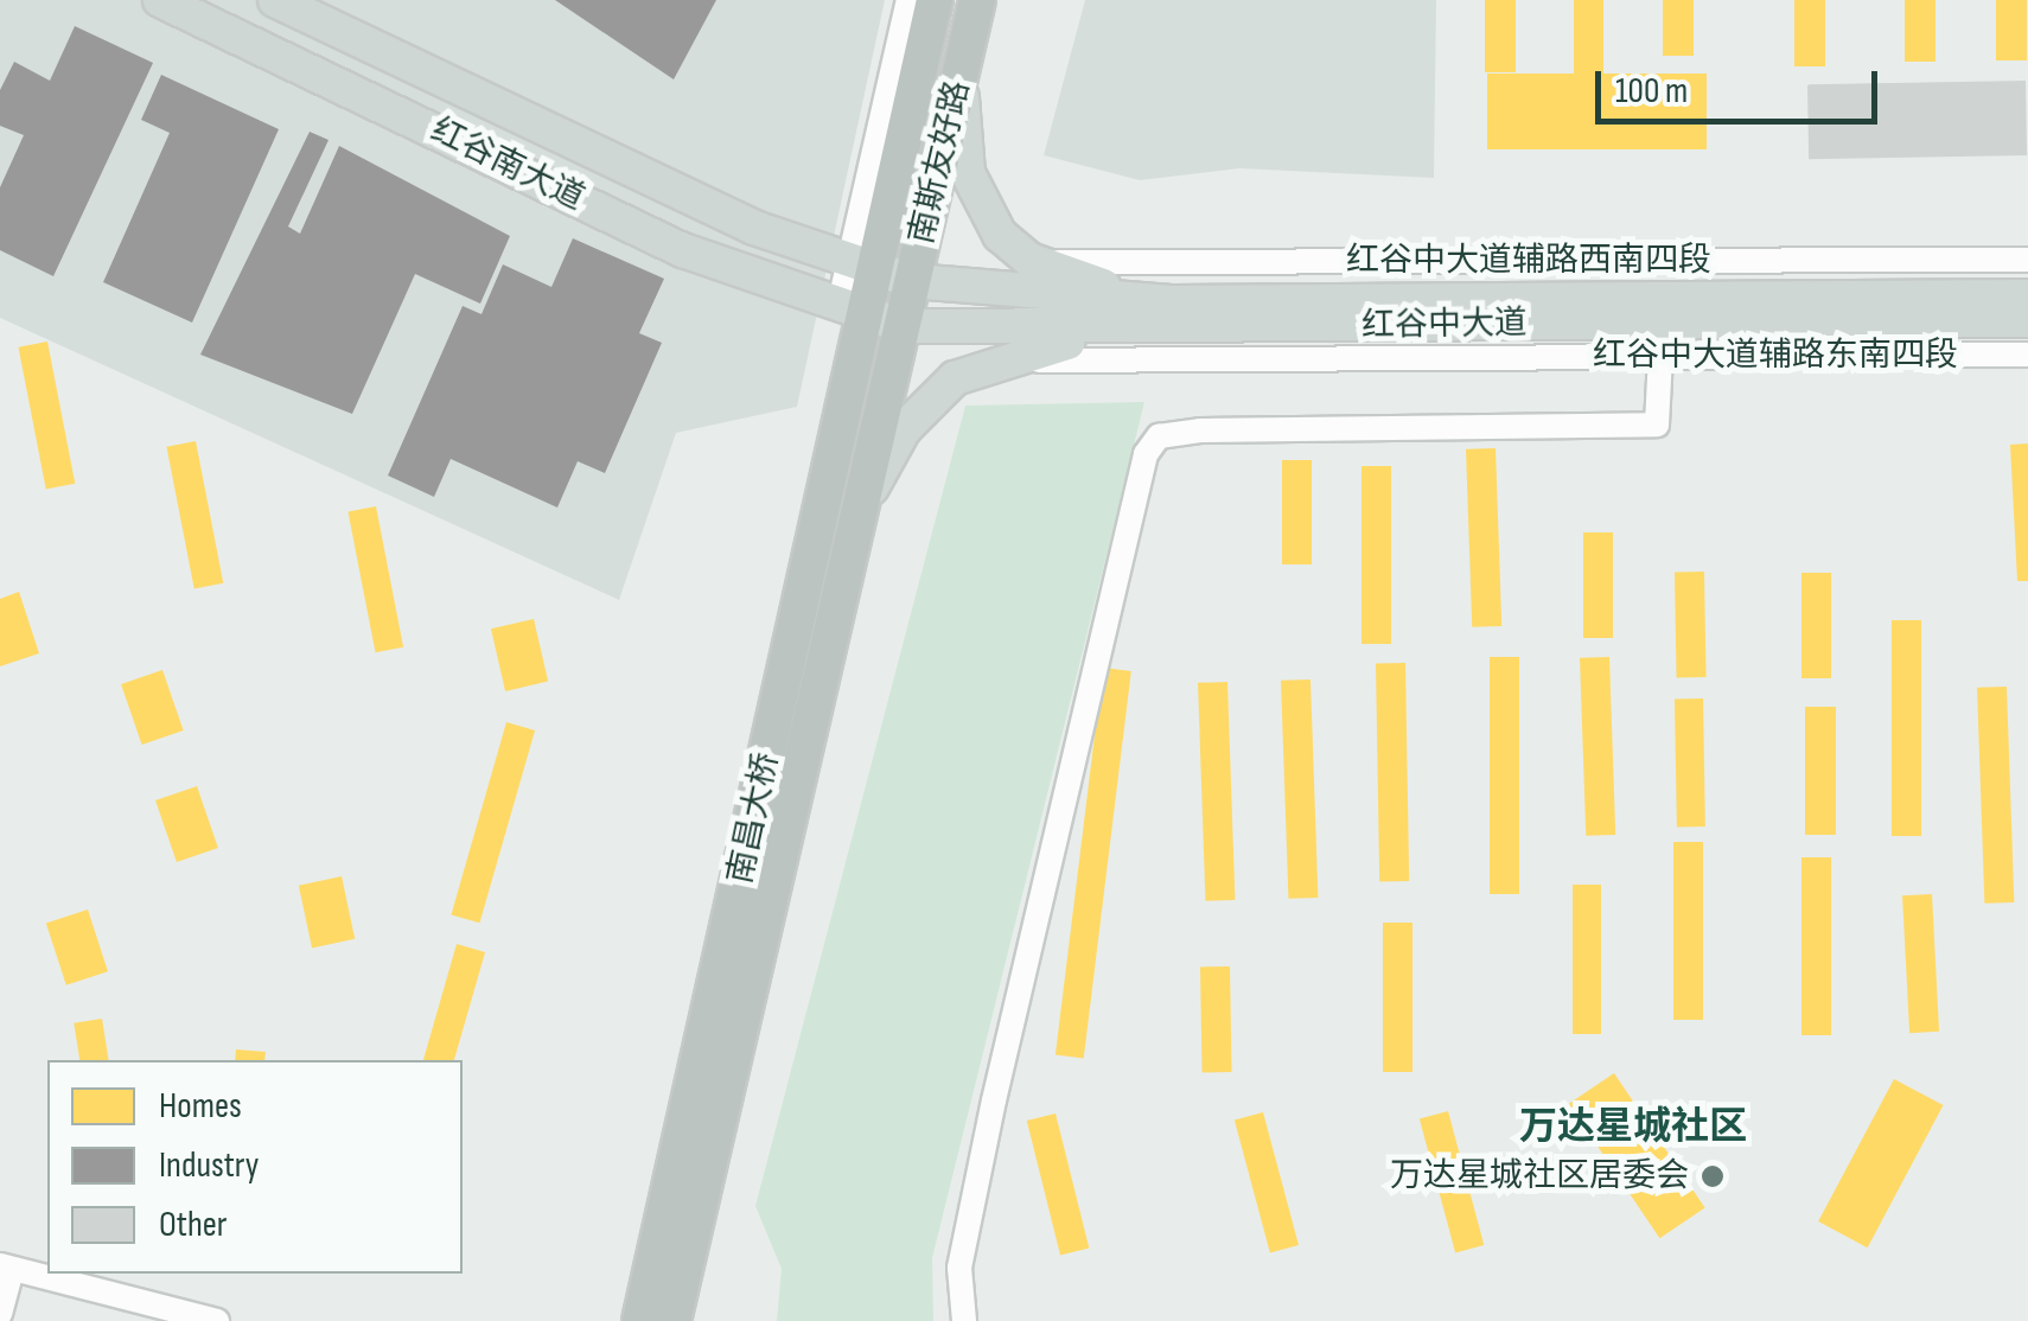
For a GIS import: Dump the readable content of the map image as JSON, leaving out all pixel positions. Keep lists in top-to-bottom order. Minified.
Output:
{"streets":{"highway":["南斯友好路","南昌大桥"],"main road":["红谷南大道","红谷中大道"],"street":["红谷中大道辅路西南四段","红谷中大道辅路东南四段"]},"crossings":[["南斯友好路","红谷南大道"],["南斯友好路","红谷中大道"],["南斯友好路","南昌大桥"],["红谷南大道","红谷中大道"],["红谷南大道","南昌大桥"],["红谷中大道","南昌大桥"]],"districts":["万达星城社区"],"places":["万达星城社区居委会"],"legend":["Homes","Industry","Other"],"scale_bar":"100 m"}
